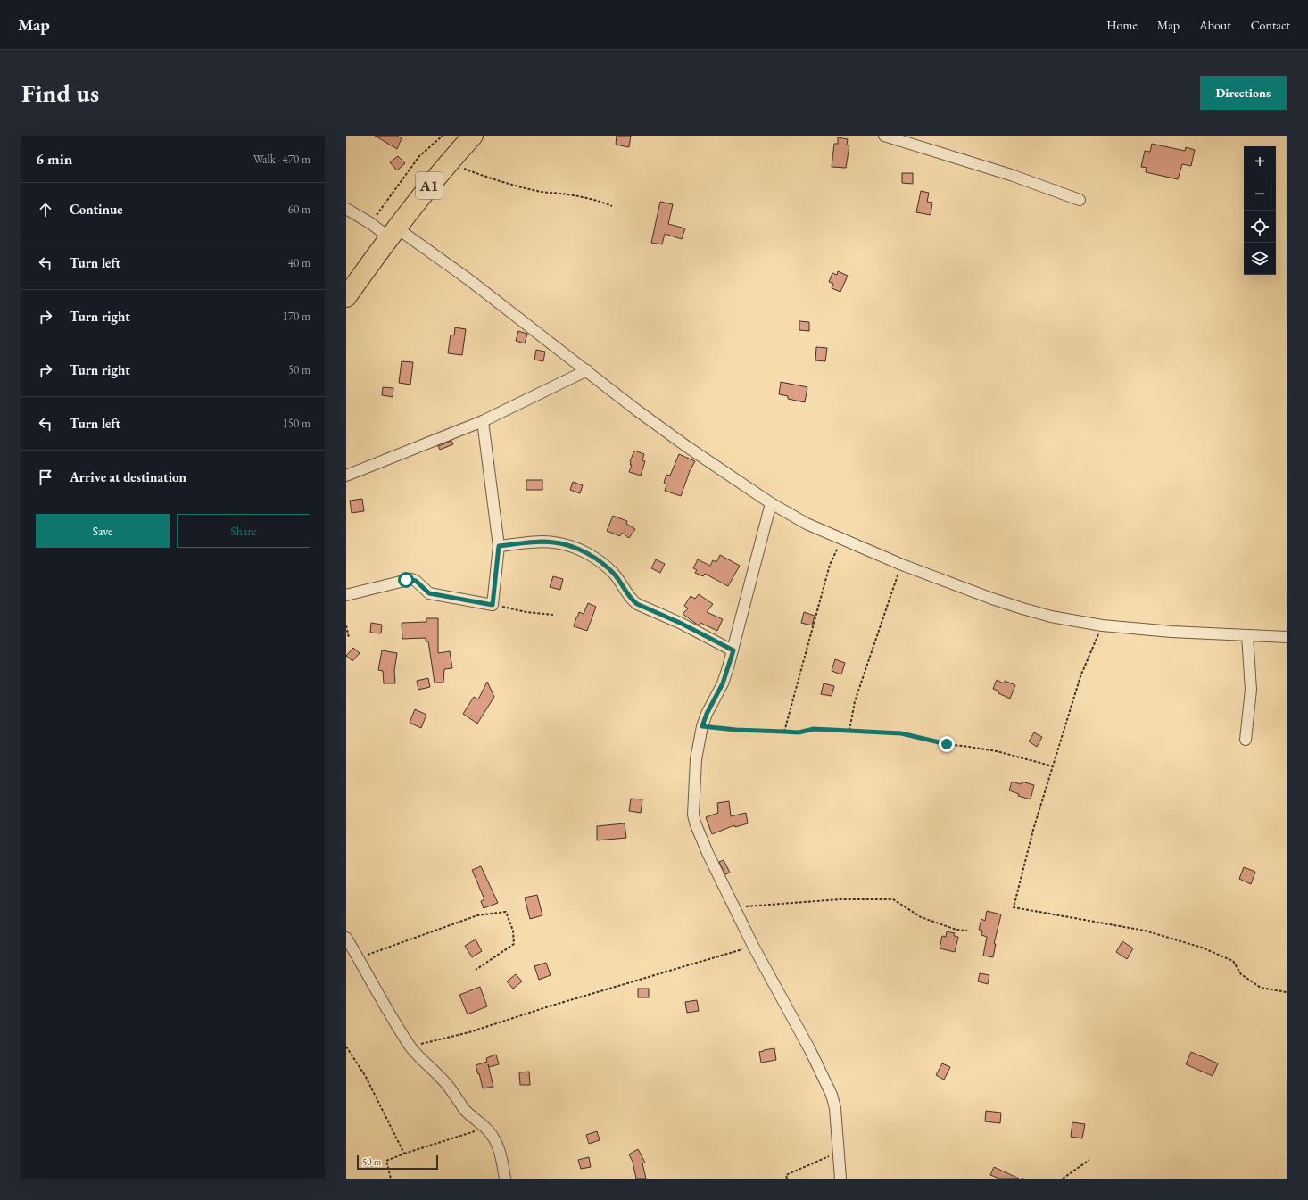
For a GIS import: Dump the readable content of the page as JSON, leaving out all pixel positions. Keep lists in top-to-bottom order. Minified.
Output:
{"streets":{"highway":["A1"]},"scale_bar":"50 m","page":{"header":"Map","nav":["Home","Map","About","Contact"],"buttons":["Directions",["Save","Share"]],"title":"Find us","heading":["6 min","Walk · 470 m"],"map_buttons":["+","−"],"list":[["Continue","60 m"],["Turn left","40 m"],["Turn right","170 m"],["Turn right","50 m"],["Turn left","150 m"],"Arrive at destination"],"scale":"50 m"}}
